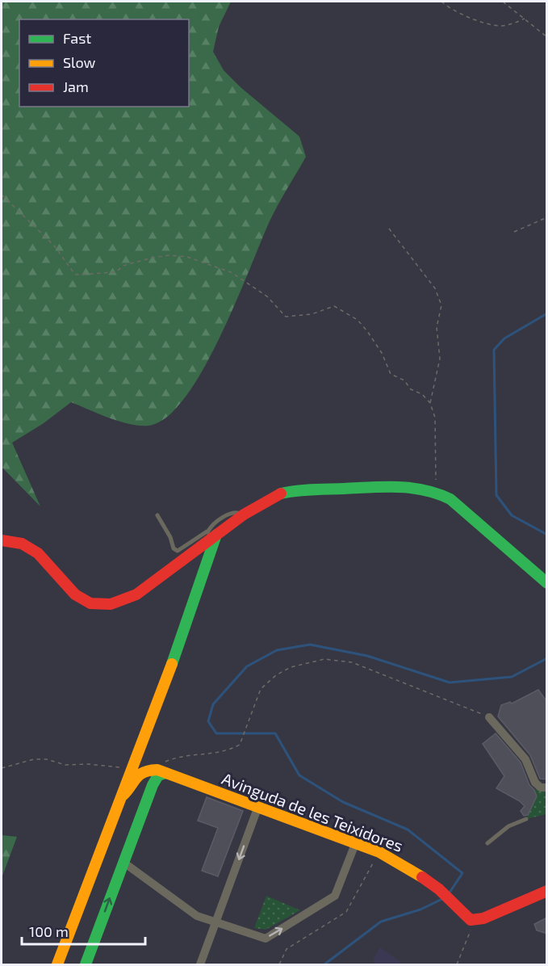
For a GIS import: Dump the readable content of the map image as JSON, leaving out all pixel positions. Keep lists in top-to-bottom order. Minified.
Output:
{"streets":{"main road":["Avinguda de les Teixidores"]},"legend":["Fast","Slow","Jam"],"scale_bar":"100 m"}
